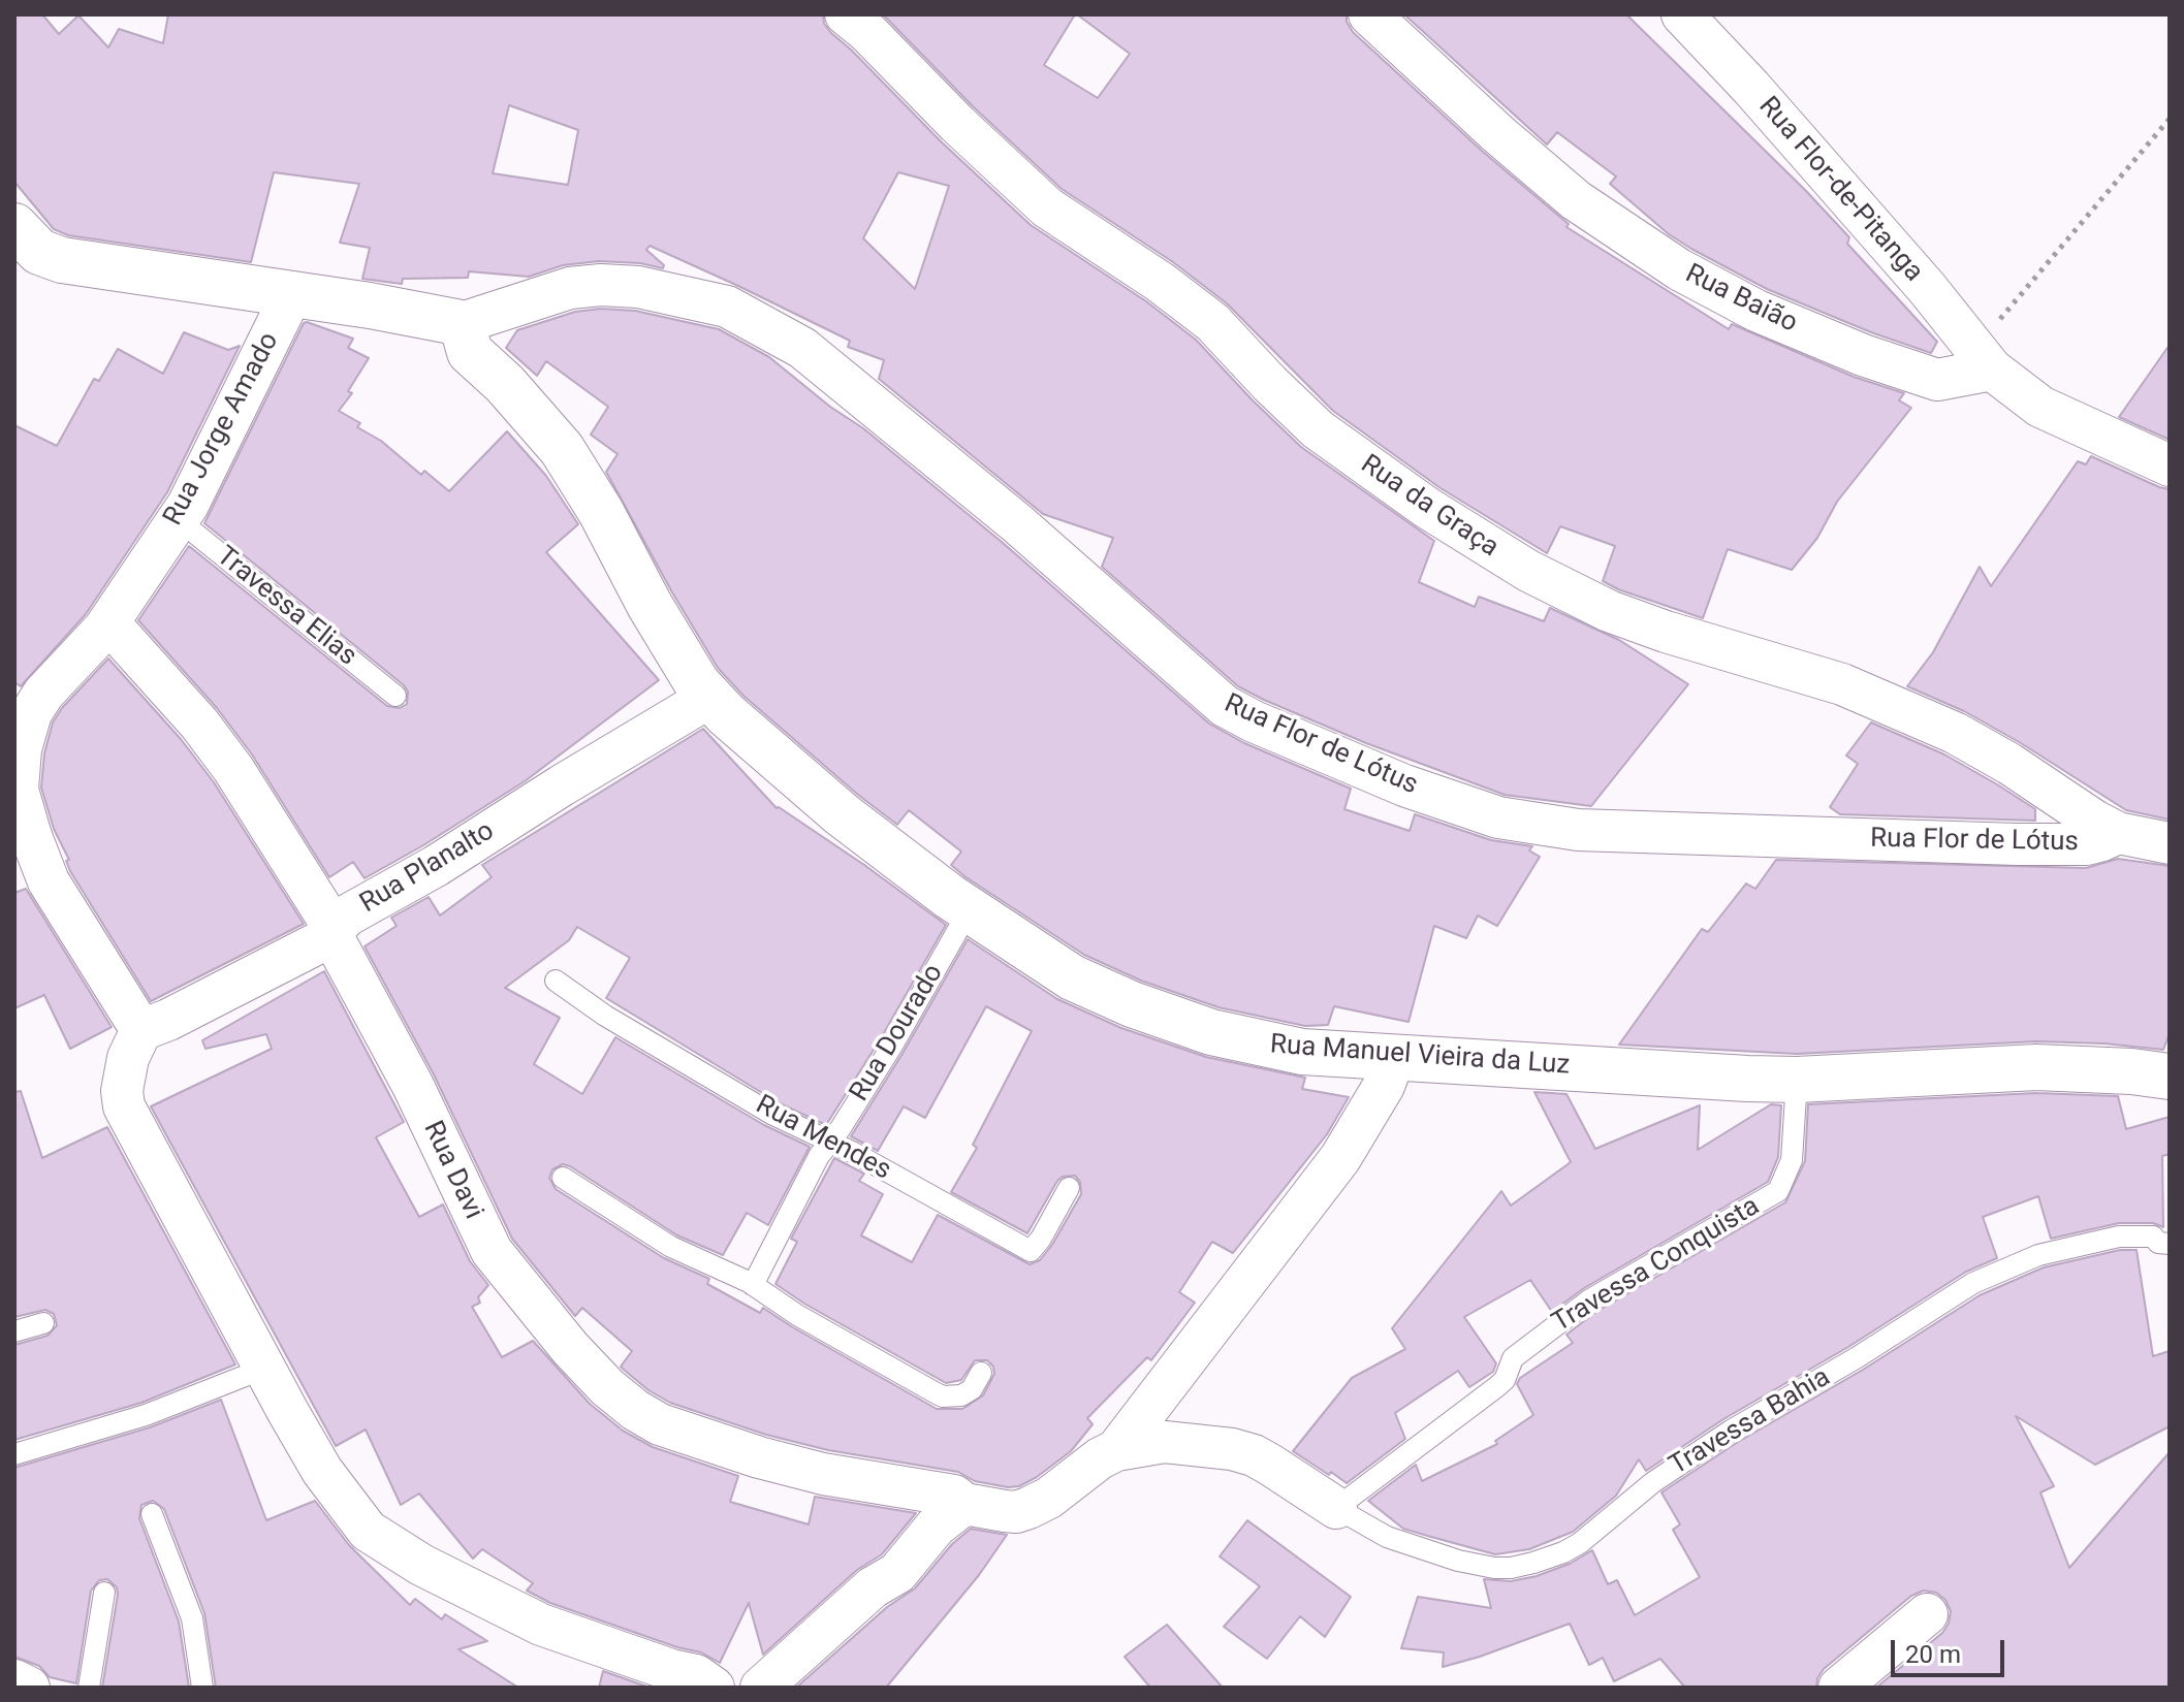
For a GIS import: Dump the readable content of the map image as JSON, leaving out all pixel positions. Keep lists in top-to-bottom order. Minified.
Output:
{"streets":{"street":["Rua Flor-de-Pitanga","Rua Baião","Rua Jorge Amado","Rua da Graça","Rua Flor de Lótus","Rua Planalto","Rua Manuel Vieira da Luz","Rua Davi"],"lane":["Travessa Elias","Rua Dourado","Rua Mendes","Travessa Conquista","Travessa Bahia"]},"crossings":[["Rua Flor-de-Pitanga","Rua Baião"],["Rua Jorge Amado","Travessa Elias"],["Rua Jorge Amado","Rua Planalto"],["Rua Jorge Amado","Rua Davi"],["Rua da Graça","Rua Flor de Lótus"],["Rua Flor de Lótus","Rua Manuel Vieira da Luz"],["Rua Planalto","Rua Manuel Vieira da Luz"],["Rua Planalto","Rua Davi"],["Rua Dourado","Rua Manuel Vieira da Luz"],["Rua Dourado","Rua Mendes"],["Rua Manuel Vieira da Luz","Travessa Conquista"],["Travessa Conquista","Travessa Bahia"]],"scale_bar":"20 m"}
